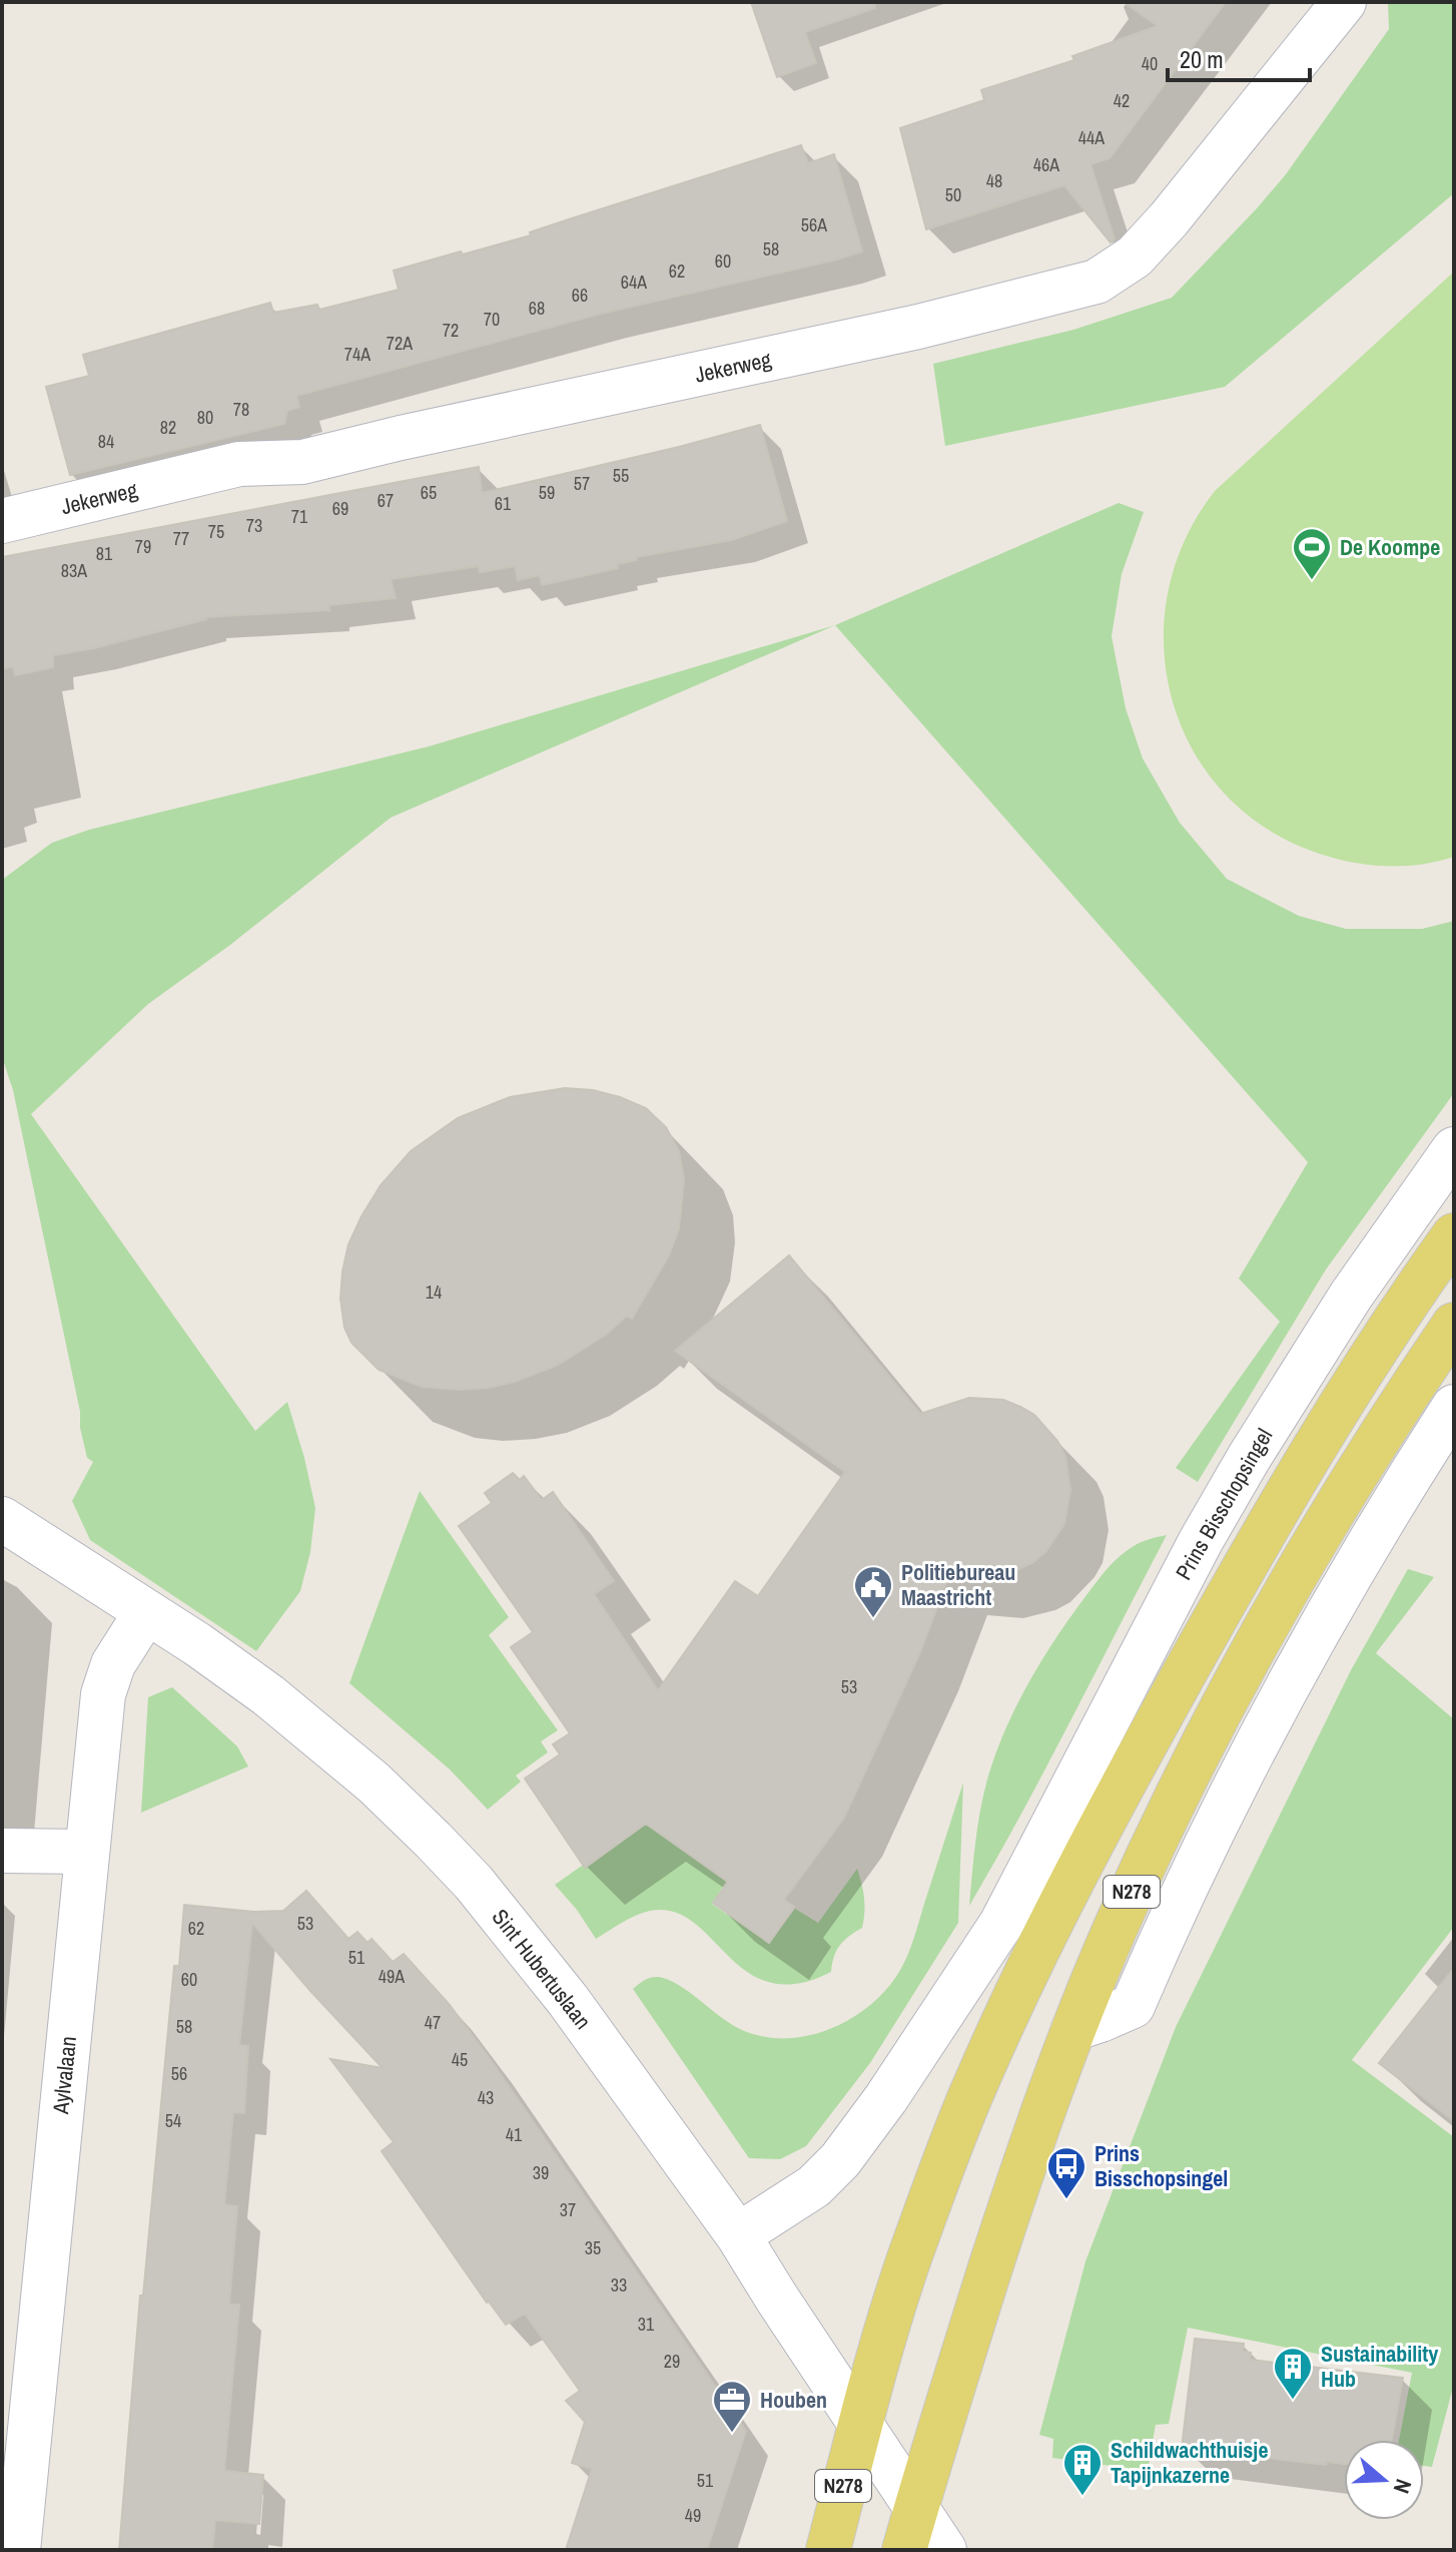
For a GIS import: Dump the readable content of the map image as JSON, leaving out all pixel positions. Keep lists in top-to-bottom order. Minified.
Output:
{"streets":{"main road":["N278"],"street":["Jekerweg","Prins Bisschopsingel","Sint Hubertuslaan","Aylvalaan"]},"crossings":[["Prins Bisschopsingel","Sint Hubertuslaan"],["N278","Sint Hubertuslaan"],["Sint Hubertuslaan","Aylvalaan"]],"places":{"sports":["De Koompe"],"public building":["Politiebureau Maastricht"],"bus stop":["Prins Bisschopsingel"],"building":["Sustainability Hub","Schildwachthuisje Tapijnkazerne"],"office":["Houben"]},"house_numbers":["40","42","44A","46A","48","50","56A","58","60","62","64A","66","68","70","72","72A","74A","78","80","82","84","55","57","65","59","67","61","69","71","73","75","77","79","81","83A","14","53","53","62","51","49A","60","47","58","45","56","43","54","41","39","37","35","33","31","29","51","49"],"scale_bar":"20 m","north":"right"}
